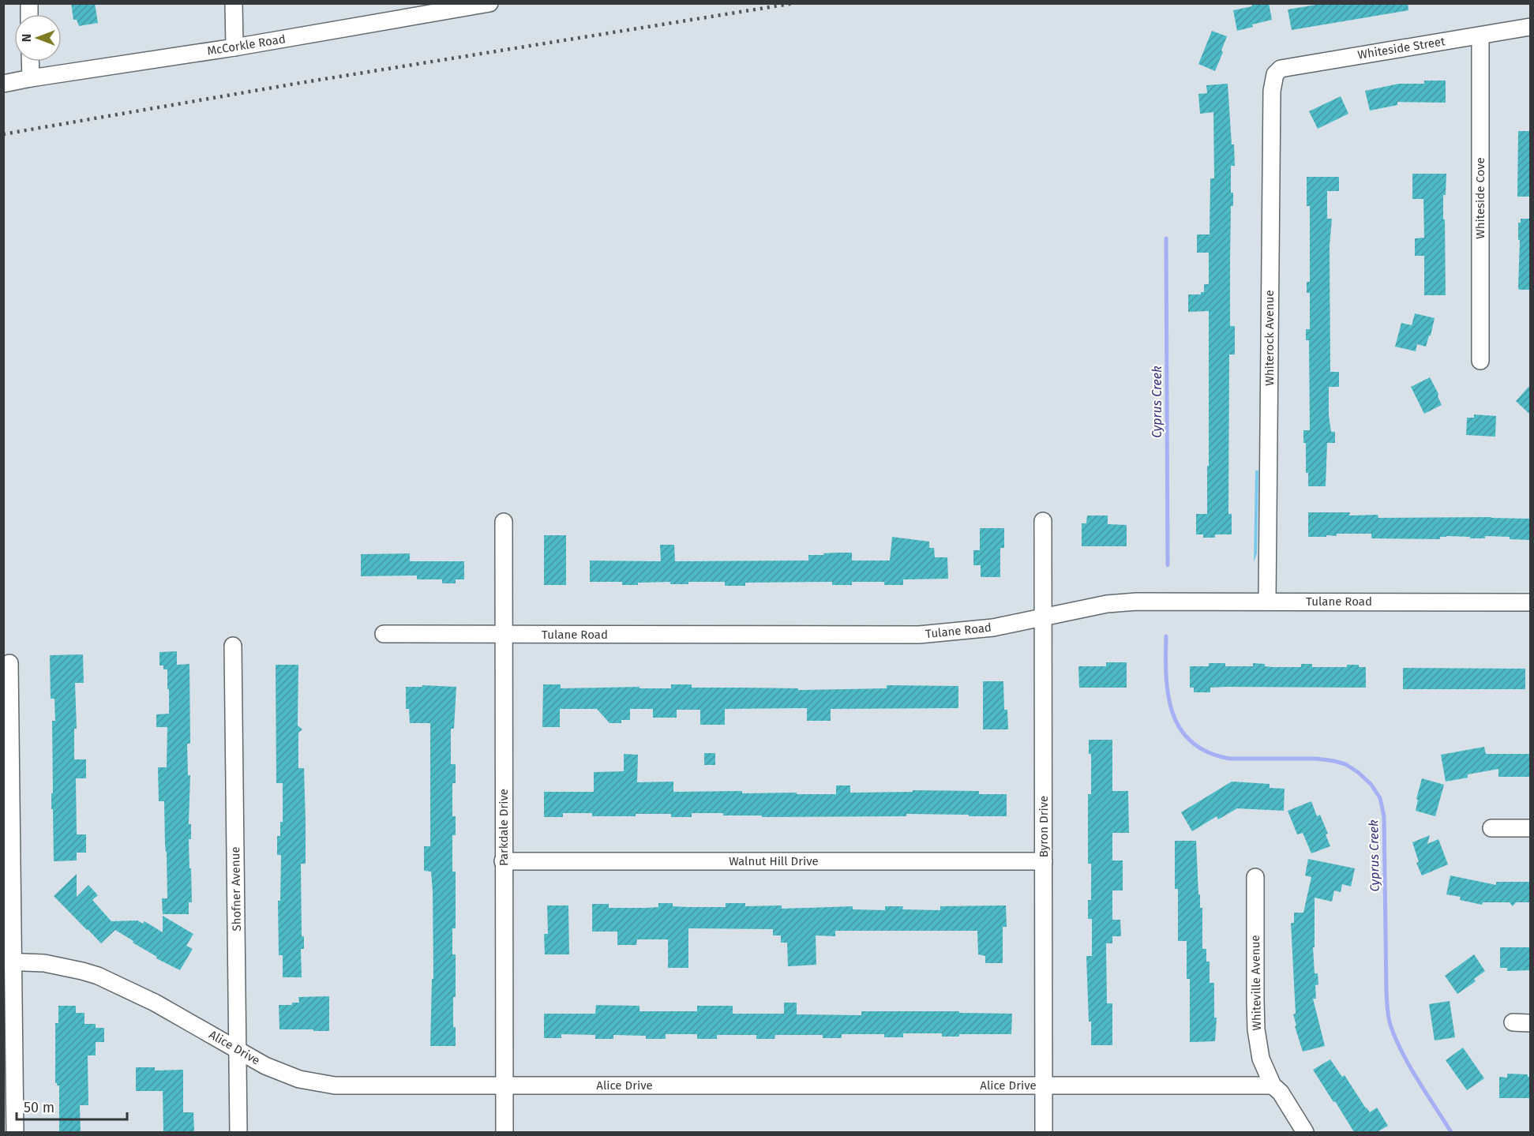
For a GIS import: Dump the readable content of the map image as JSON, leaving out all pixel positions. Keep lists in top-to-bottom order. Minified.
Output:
{"streets":{"street":["McCorkle Road","Whiteside Street","Whiteside Cove","Whiterock Avenue","Tulane Road","Byron Drive","Parkdale Drive","Walnut Hill Drive","Shofner Avenue","Whiteville Avenue","Alice Drive"]},"crossings":[["Whiteside Street","Whiteside Cove"],["Whiteside Street","Whiterock Avenue"],["Whiterock Avenue","Tulane Road"],["Tulane Road","Byron Drive"],["Tulane Road","Parkdale Drive"],["Byron Drive","Walnut Hill Drive"],["Byron Drive","Alice Drive"],["Parkdale Drive","Walnut Hill Drive"],["Parkdale Drive","Alice Drive"],["Shofner Avenue","Alice Drive"],["Whiteville Avenue","Alice Drive"]],"water":["Cyprus Creek"],"scale_bar":"50 m","north":"left"}
